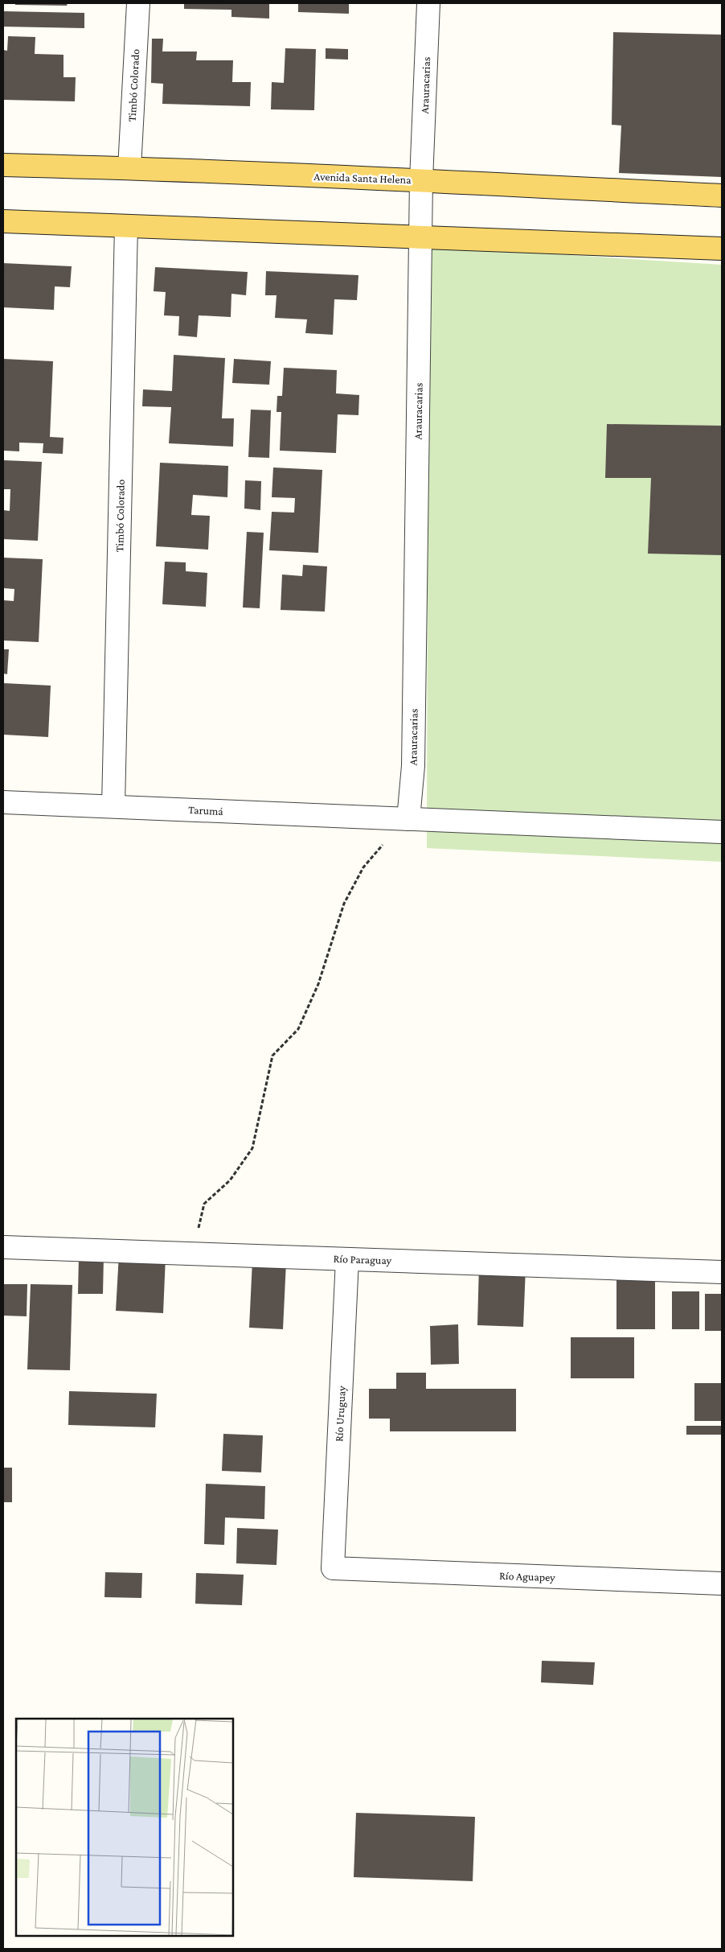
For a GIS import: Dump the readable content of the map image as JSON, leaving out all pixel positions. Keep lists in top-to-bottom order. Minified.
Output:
{"streets":{"main road":["Avenida Santa Helena"],"street":["Timbó Colorado","Arauracarias","Tarumá","Río Paraguay","Río Uruguay","Río Aguapey"]},"crossings":[["Timbó Colorado","Avenida Santa Helena"],["Timbó Colorado","Tarumá"],["Arauracarias","Avenida Santa Helena"],["Arauracarias","Tarumá"],["Río Paraguay","Río Uruguay"],["Río Uruguay","Río Aguapey"]]}
